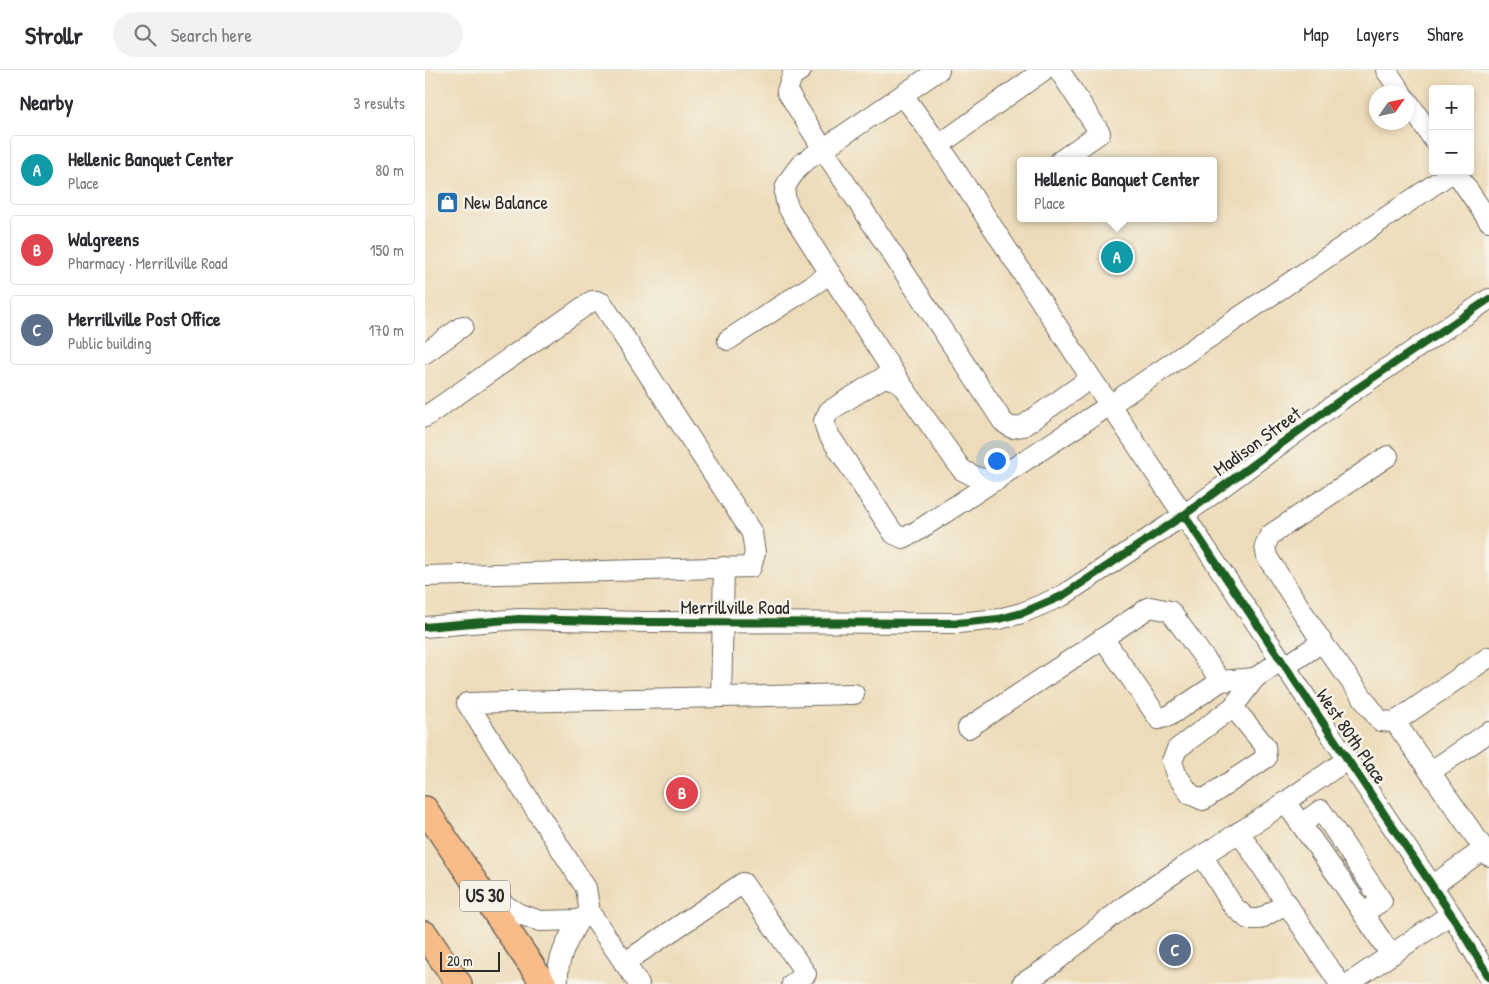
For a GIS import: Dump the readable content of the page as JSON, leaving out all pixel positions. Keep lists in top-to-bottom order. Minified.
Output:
{"streets":{"main road":["US 30"],"street":["Madison Street","Merrillville Road","West 80th Place"]},"crossings":[["Madison Street","Merrillville Road"],["Madison Street","West 80th Place"]],"places":{"shop":["New Balance"]},"scale_bar":"20 m","north":"top right","page":{"header":"Strollr","search":"Search here","nav":["Map","Layers","Share"],"heading":["Nearby","3 results"],"map_buttons":["+","−"],"list":[{"mark":"A","name":"Hellenic Banquet Center","note":"Place","value":"80 m"},{"mark":"B","name":"Walgreens","note":"Pharmacy · Merrillville Road","value":"150 m"},{"mark":"C","name":"Merrillville Post Office","note":"Public building","value":"170 m"}],"popup":["Hellenic Banquet Center","Place"],"pins":["A","B","C"],"scale":"20 m"}}
